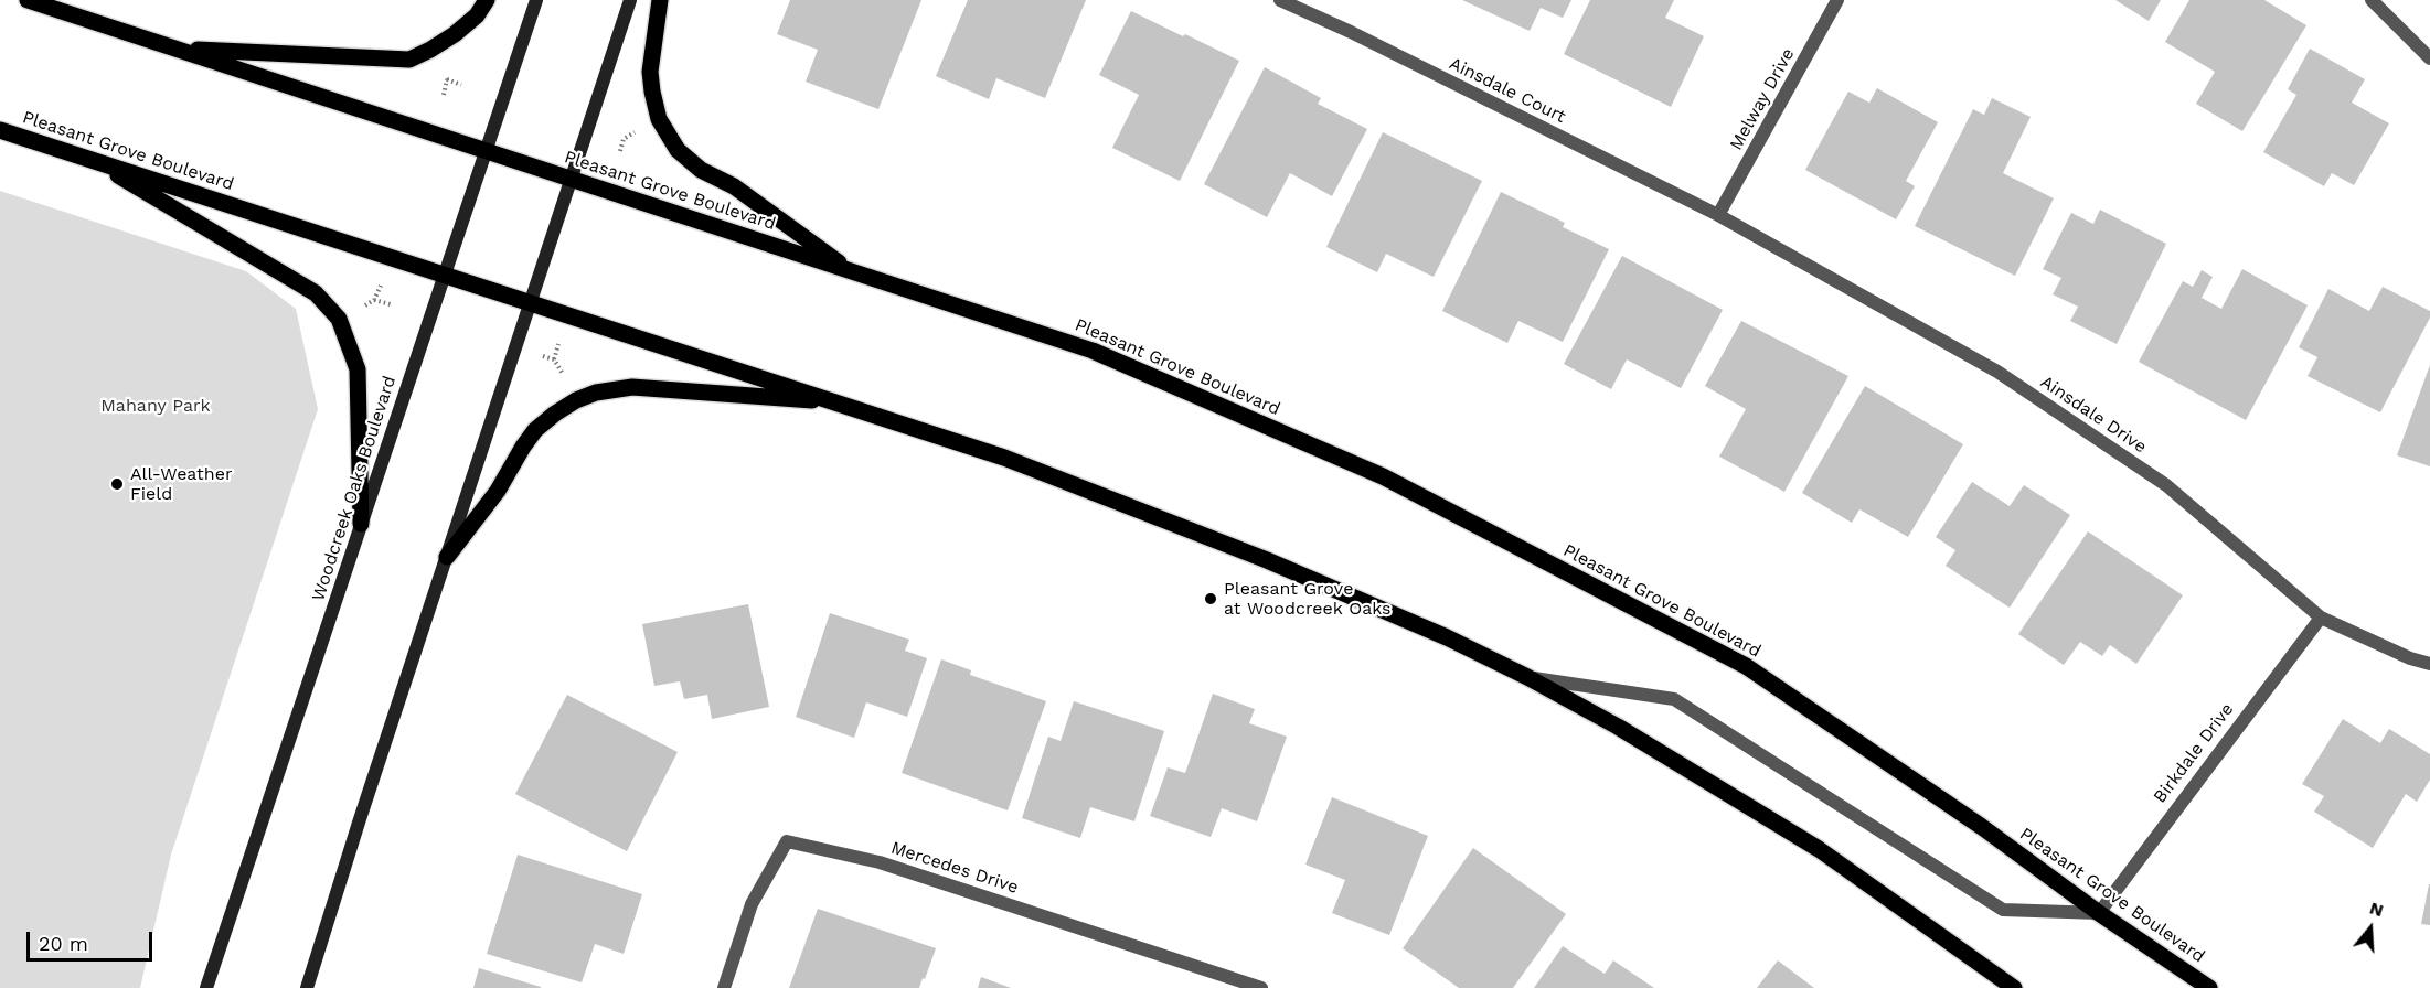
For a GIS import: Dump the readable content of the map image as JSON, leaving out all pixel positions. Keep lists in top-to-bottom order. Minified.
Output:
{"streets":{"main road":["Pleasant Grove Boulevard","Woodcreek Oaks Boulevard"],"street":["Ainsdale Court","Melway Drive","Ainsdale Drive","Birkdale Drive","Mercedes Drive"]},"crossings":[["Ainsdale Court","Melway Drive"],["Ainsdale Court","Ainsdale Drive"],["Melway Drive","Ainsdale Drive"],["Pleasant Grove Boulevard","Woodcreek Oaks Boulevard"],["Pleasant Grove Boulevard","Birkdale Drive"],["Ainsdale Drive","Birkdale Drive"]],"parks":["Mahany Park"],"places":["All-Weather Field","Pleasant Grove at Woodcreek Oaks"],"scale_bar":"20 m","north":"top"}
